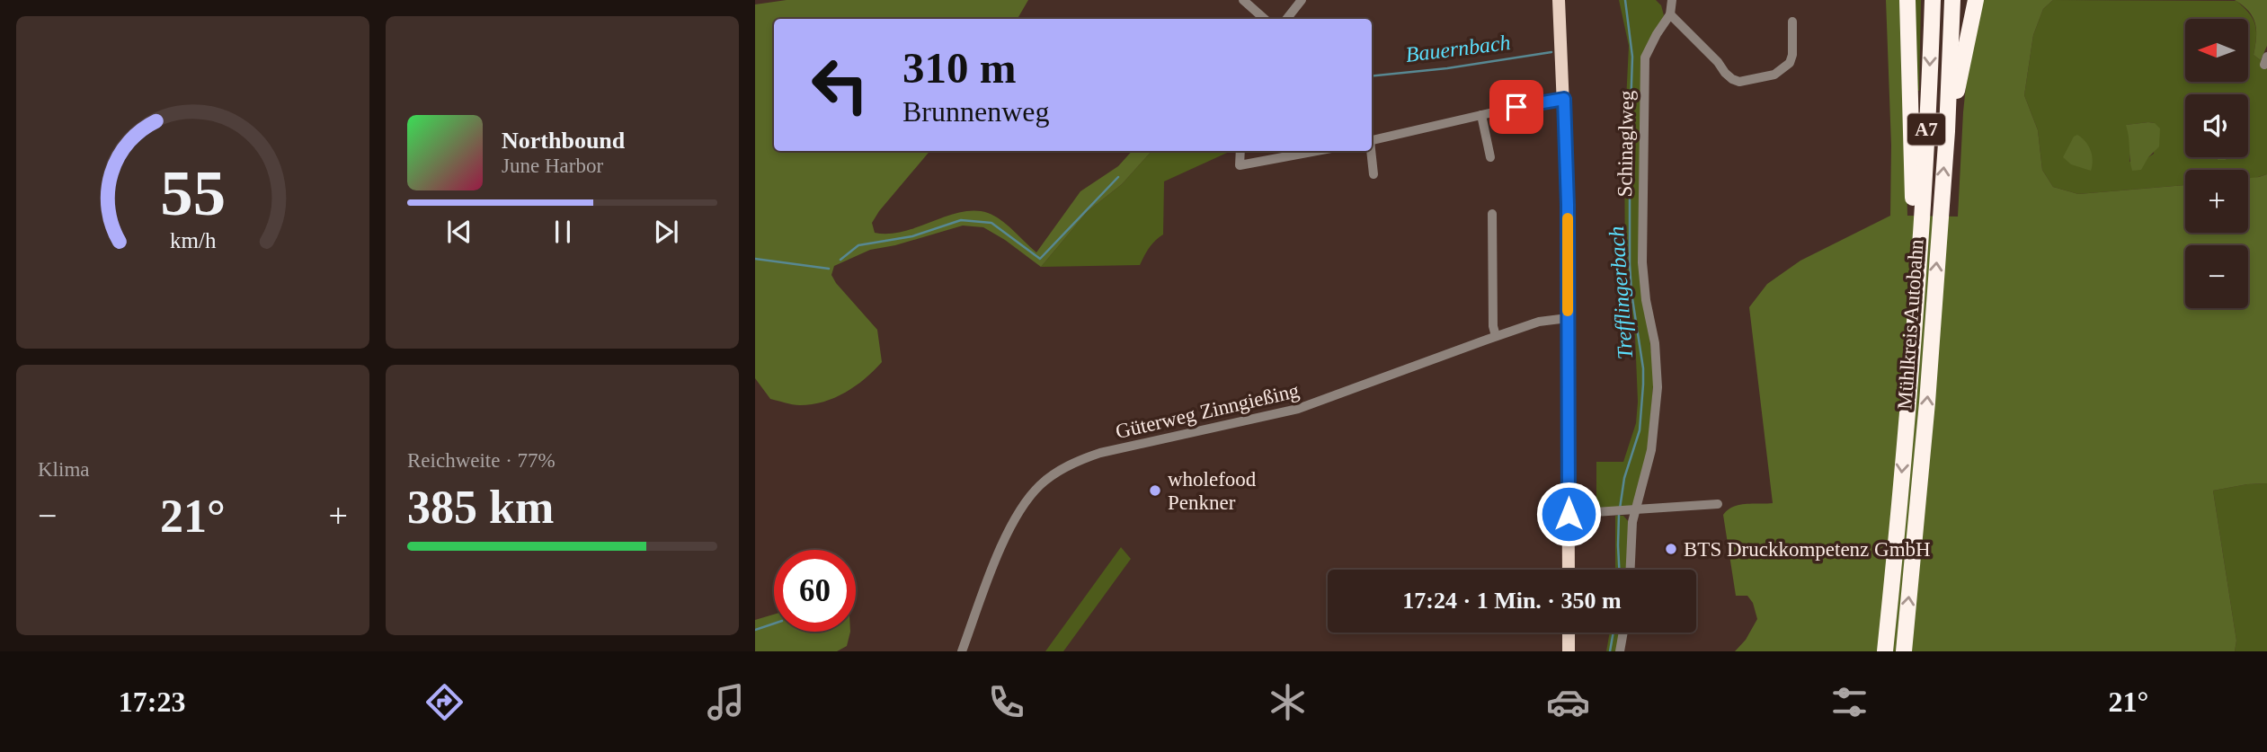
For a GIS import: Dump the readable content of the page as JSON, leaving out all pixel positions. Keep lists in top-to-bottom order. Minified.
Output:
{"streets":{"highway":["A7","Mühlkreis Autobahn"],"street":["Schinaglweg","Güterweg Zinngießing"]},"water":["Bauernbach","Trefflingerbach"],"places":["wholefood Penkner","BTS Druckkompetenz GmbH"],"north":"left","page":{"map_buttons":["+","−"],"turn":["310 m","Brunnenweg"],"song":["Northbound","June Harbor"],"tile":["Klima",["Reichweite · 77%","385 km"]],"heat":["−","21°","+"],"limit":"60","trip":"17:24 · 1 Min. · 350 m","tabs":["17:23","21°"],"gauge":["55","km/h"]}}
